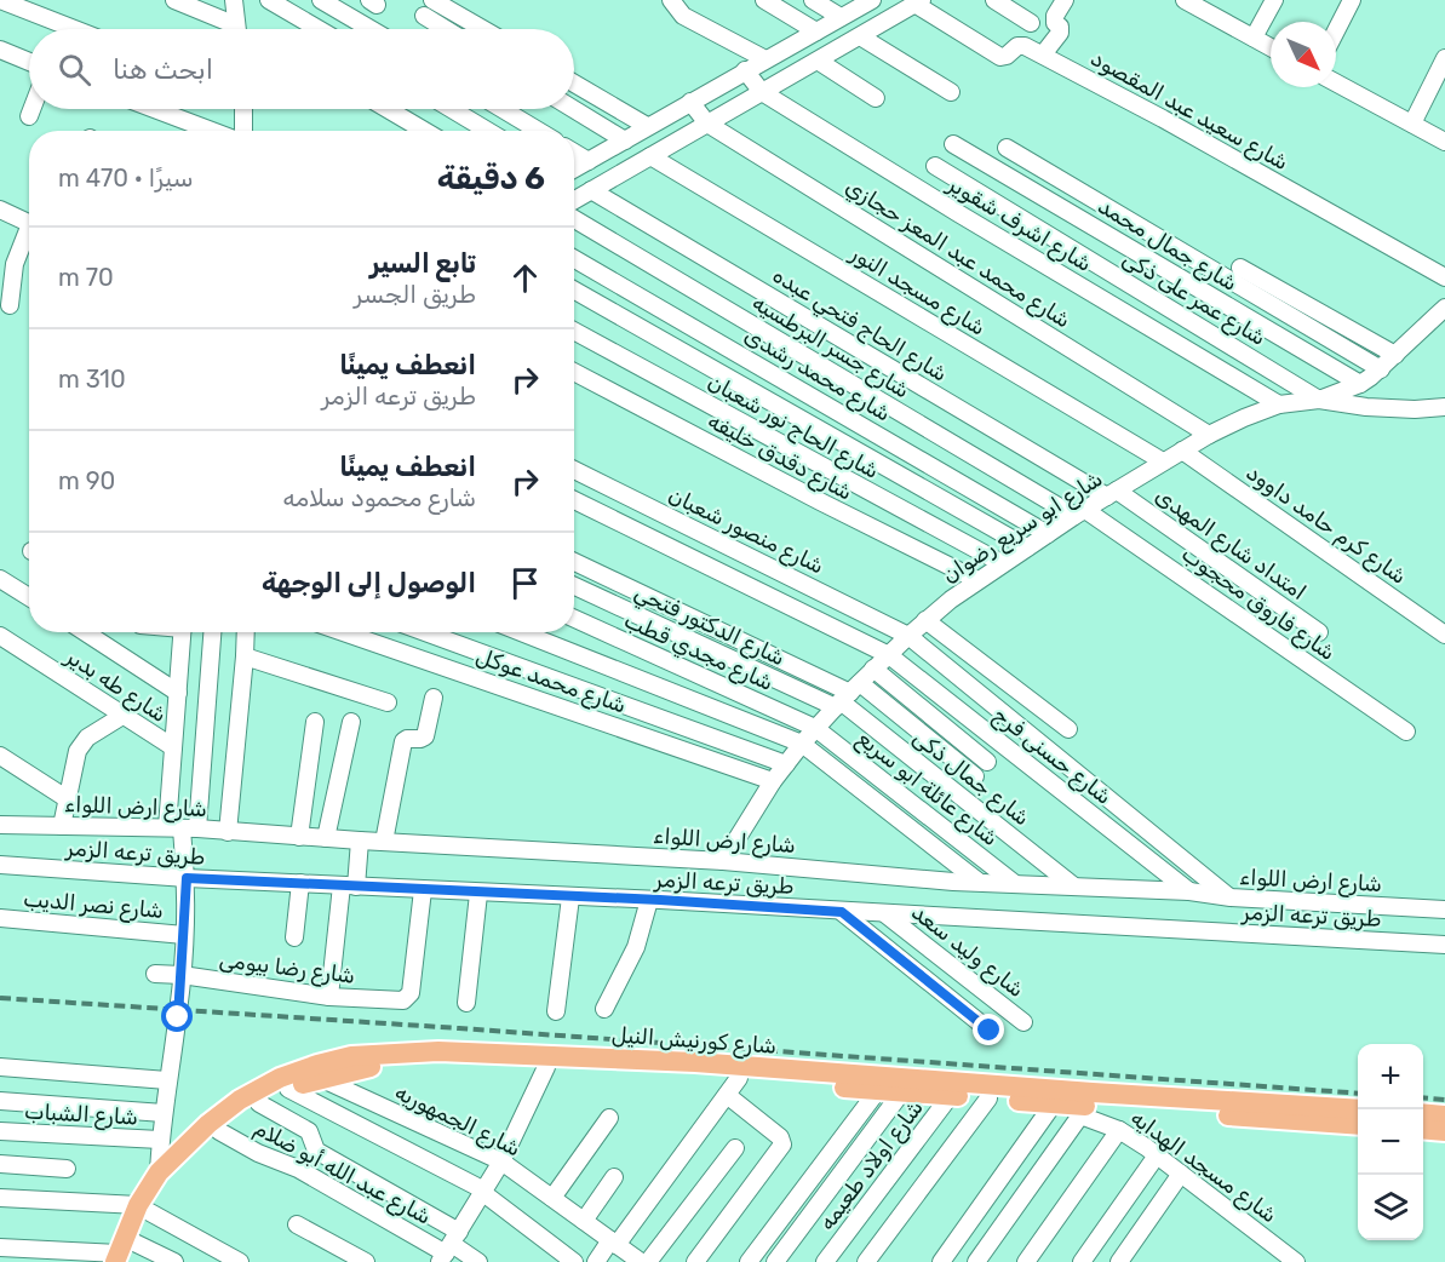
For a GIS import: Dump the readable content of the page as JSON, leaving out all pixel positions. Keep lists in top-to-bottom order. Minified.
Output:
{"streets":{"main road":["شارع كورنيش النيل"],"street":["شارع سعيد عبد المقصود","شارع اشرف شقوير","شارع جمال محمد","شارع محمد عبد المعز حجازي","شارع مسجد النور","شارع عمر على ذكى","شارع الحاج فتحي عبده","شارع جسر البرطسيه","شارع محمد رشدى","شارع الحاج نور شعبان","شارع دقدق خليفه","شارع كرم حامد داوود","شارع ابو سريع رضوان","شارع منصور شعبان","امتداد شارع المهدى","شارع فاروق محجوب","شارع الدكتور فتحي","شارع مجدي قطب","شارع محمد عوكل","شارع طه بدير","شارع حسنى فرج","شارع جمال ذكى","شارع عائلة ابو سريع","شارع ارض اللواء","طريق ترعه الزمر","شارع نصر الديب","شارع وليد سعد","شارع رضا بيومى","شارع الشباب","شارع الجمهوريه","شارع اولاد طعيمه","شارع مسجد الهدايه","شارع عبد الله أبو ضلام"]},"crossings":[["شارع اشرف شقوير","شارع ابو سريع رضوان"],["شارع محمد عبد المعز حجازي","شارع ابو سريع رضوان"],["شارع مسجد النور","شارع ابو سريع رضوان"],["شارع عمر على ذكى","شارع ابو سريع رضوان"],["شارع الحاج فتحي عبده","شارع ابو سريع رضوان"],["شارع الحاج فتحي عبده","امتداد شارع المهدى"],["شارع جسر البرطسيه","شارع ابو سريع رضوان"],["شارع جسر البرطسيه","شارع فاروق محجوب"],["شارع محمد رشدى","شارع ابو سريع رضوان"],["شارع الحاج نور شعبان","شارع ابو سريع رضوان"],["شارع دقدق خليفه","شارع ابو سريع رضوان"],["شارع كرم حامد داوود","شارع ابو سريع رضوان"],["شارع ابو سريع رضوان","شارع منصور شعبان"],["شارع ابو سريع رضوان","امتداد شارع المهدى"],["شارع ابو سريع رضوان","شارع فاروق محجوب"],["شارع ابو سريع رضوان","شارع الدكتور فتحي"],["شارع ابو سريع رضوان","شارع مجدي قطب"],["شارع ابو سريع رضوان","شارع محمد عوكل"],["شارع ابو سريع رضوان","شارع حسنى فرج"],["شارع ابو سريع رضوان","شارع جمال ذكى"],["شارع ابو سريع رضوان","شارع عائلة ابو سريع"],["شارع ابو سريع رضوان","شارع ارض اللواء"],["شارع منصور شعبان","شارع ارض اللواء"],["شارع الدكتور فتحي","شارع جمال ذكى"],["شارع مجدي قطب","شارع عائلة ابو سريع"],["شارع حسنى فرج","شارع ارض اللواء"],["شارع جمال ذكى","شارع ارض اللواء"],["شارع عائلة ابو سريع","شارع ارض اللواء"],["طريق ترعه الزمر","شارع وليد سعد"],["طريق ترعه الزمر","شارع رضا بيومى"],["شارع كورنيش النيل","شارع الجمهوريه"],["شارع كورنيش النيل","شارع اولاد طعيمه"],["شارع كورنيش النيل","شارع مسجد الهدايه"],["شارع كورنيش النيل","شارع عبد الله أبو ضلام"]],"north":"bottom right","page":{"search":"ابحث هنا","heading":["6 دقيقة","سيرًا · 470 m"],"list":[["تابع السير","طريق الجسر","70 m"],["انعطف يمينًا","طريق ترعه الزمر","310 m"],["انعطف يمينًا","شارع محمود سلامه","90 m"],"الوصول إلى الوجهة"],"map_buttons":["+","−"]}}
